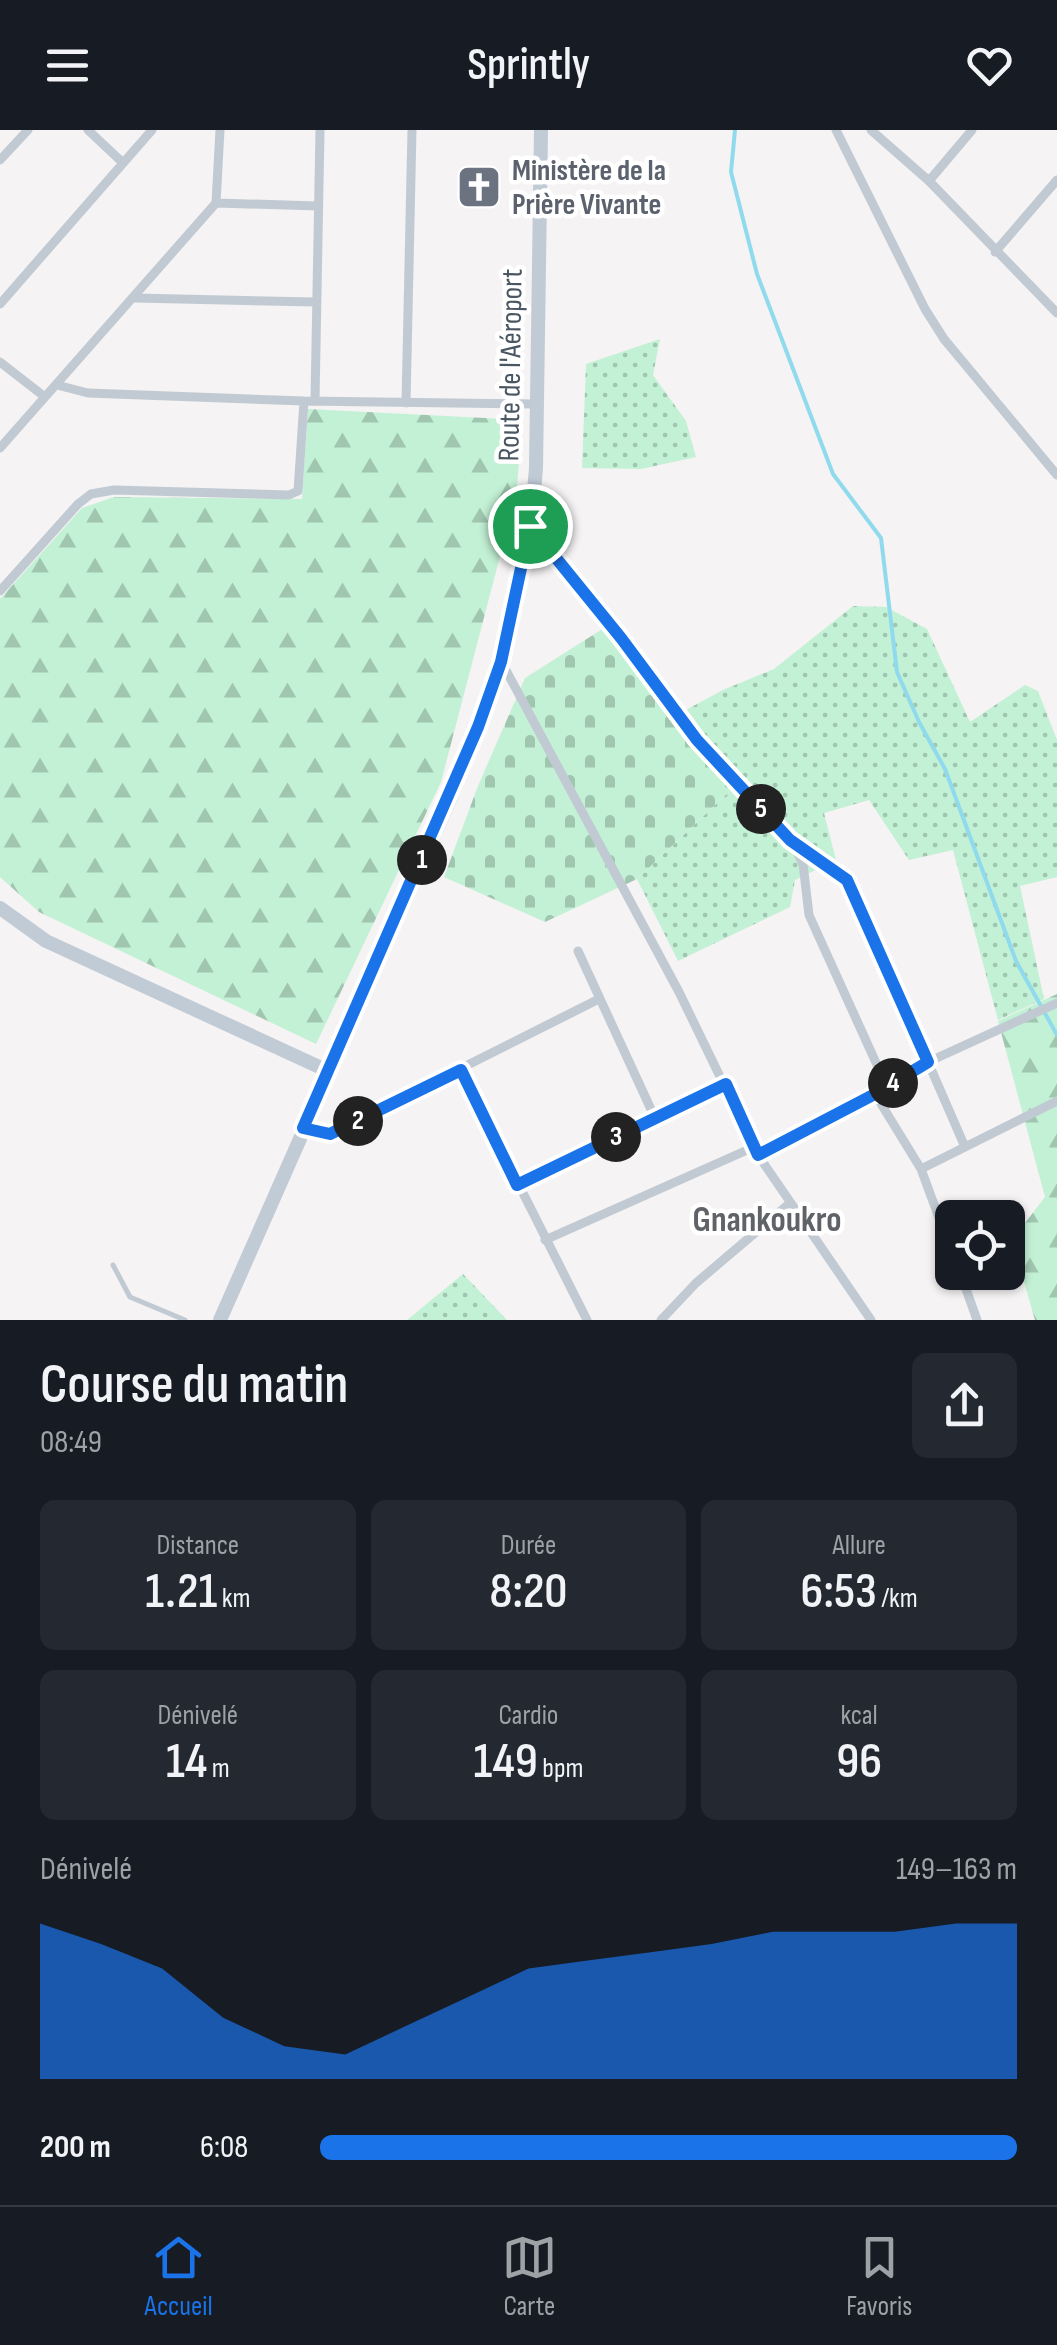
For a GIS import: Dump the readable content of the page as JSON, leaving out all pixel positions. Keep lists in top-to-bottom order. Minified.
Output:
{"streets":{"main road":["Route de l'Aéroport"]},"districts":["Gnankoukro"],"places":{"church":["Ministère de la Prière Vivante"]},"page":{"header":"Sprintly","pins":["5","1","4","2","3"],"heading":["Course du matin","08:49"],"stats":[["Distance","1.21 km"],["Durée","8:20"],["Allure","6:53 /km"],["Dénivelé","14 m"],["Cardio","149 bpm"],["kcal","96"]],"chart":["Dénivelé","149–163 m"],"list":[{"name":"200 m","note":"6:08"}],"tabs":["Accueil","Carte","Favoris"]}}
